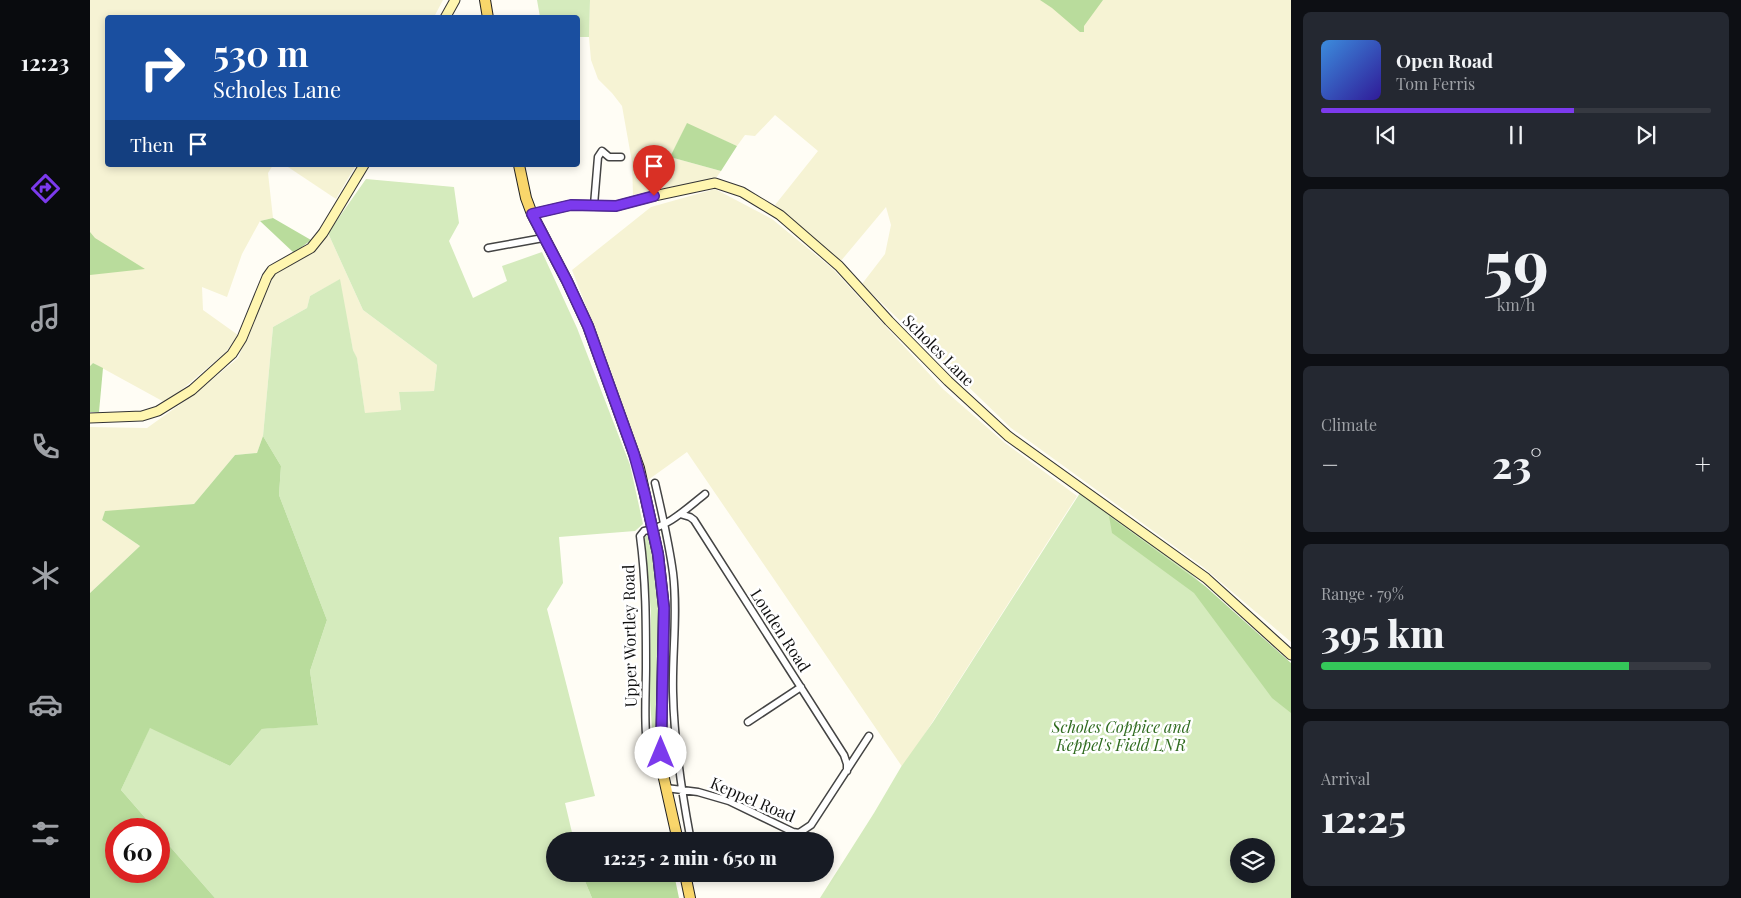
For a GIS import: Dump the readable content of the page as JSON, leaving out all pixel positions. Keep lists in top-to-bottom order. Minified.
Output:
{"streets":{"main road":["Upper Wortley Road"],"street":["Scholes Lane","Louden Road","Keppel Road"]},"crossings":[["Scholes Lane","Upper Wortley Road"],["Louden Road","Keppel Road"],["Upper Wortley Road","Keppel Road"]],"parks":["Scholes Coppice and Keppel's Field LNR"],"page":{"tabs":"12:23","turn":["530 m","Scholes Lane"],"song":["Open Road","Tom Ferris"],"then":"Then","tile":[["59","km/h"],"Climate",["Range · 79%","395 km"],["Arrival","12:25"]],"heat":["−","23°","+"],"limit":"60","trip":"12:25 · 2 min · 650 m"}}
